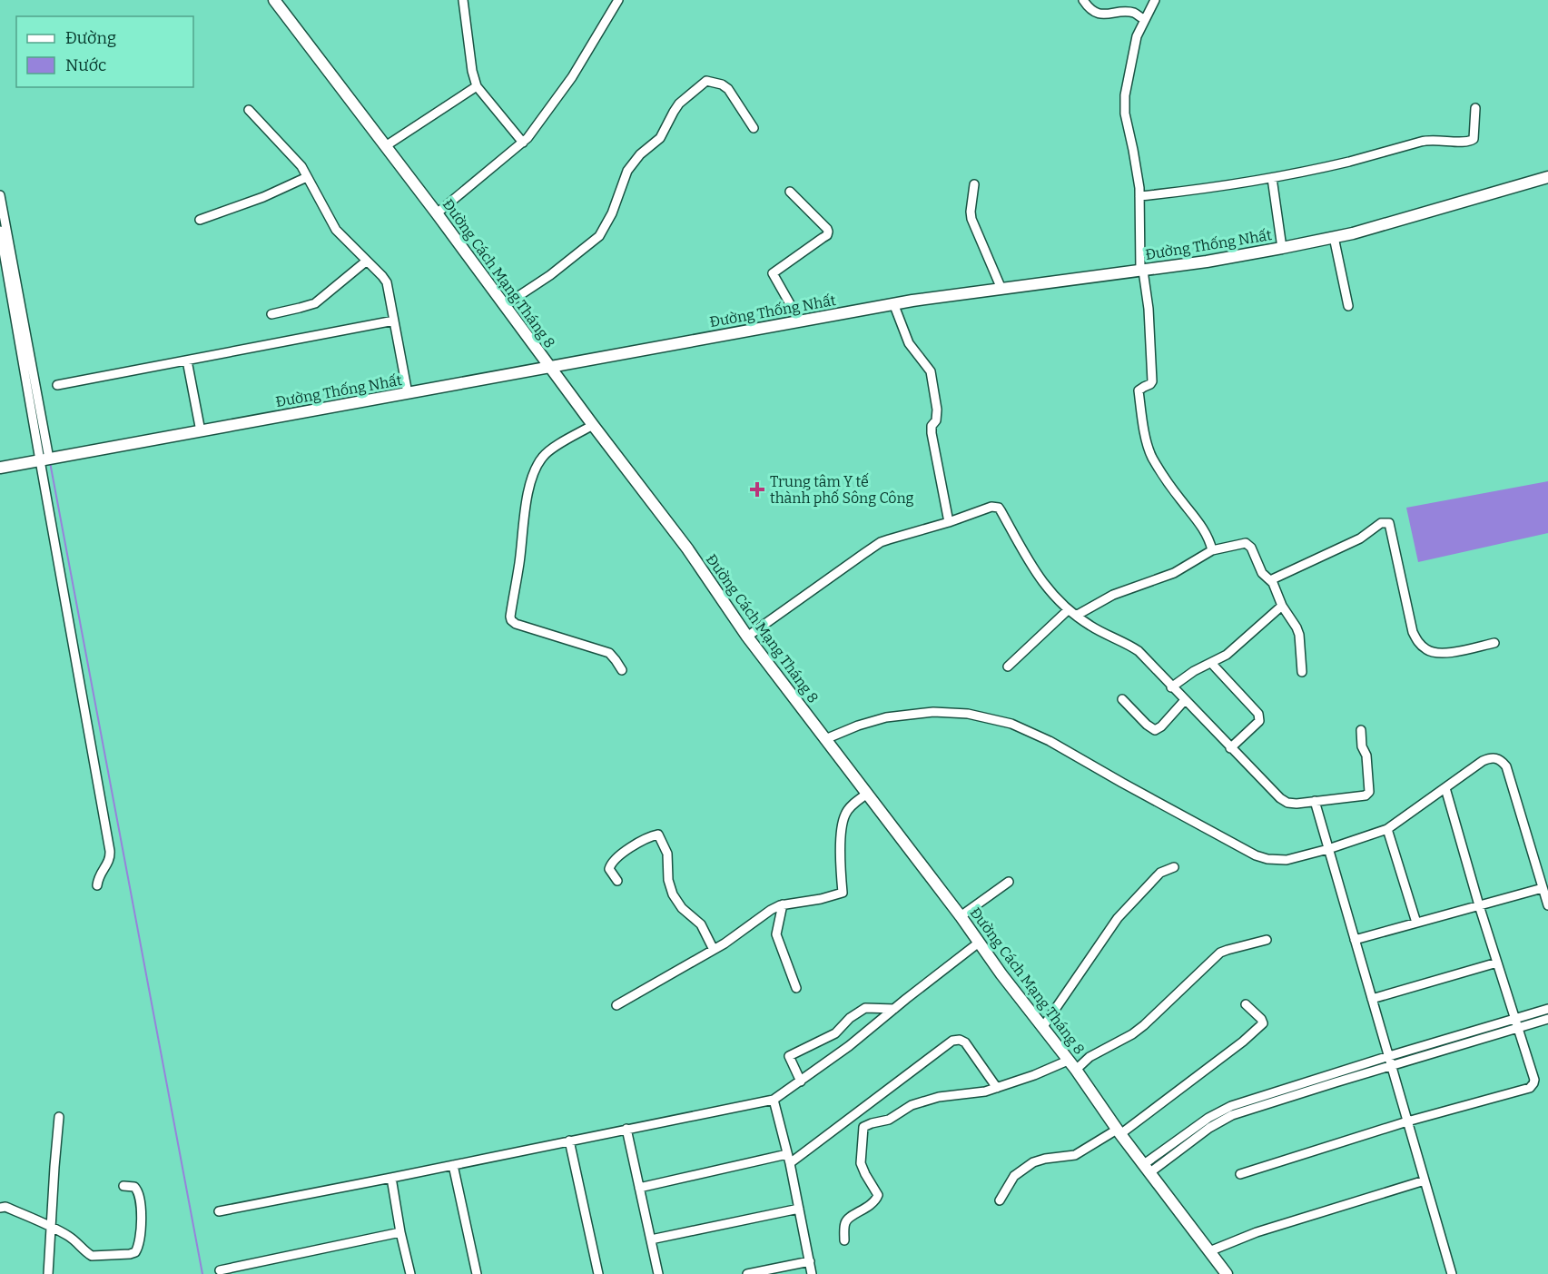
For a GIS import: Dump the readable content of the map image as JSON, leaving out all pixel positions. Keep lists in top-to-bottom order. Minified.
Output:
{"streets":{"street":["Đường Thống Nhất","Đường Cách Mạng Tháng 8"]},"crossings":[["Đường Thống Nhất","Đường Cách Mạng Tháng 8"]],"places":{"health":["Trung tâm Y tế thành phố Sông Công"]},"legend":["Đường","Nước"]}
